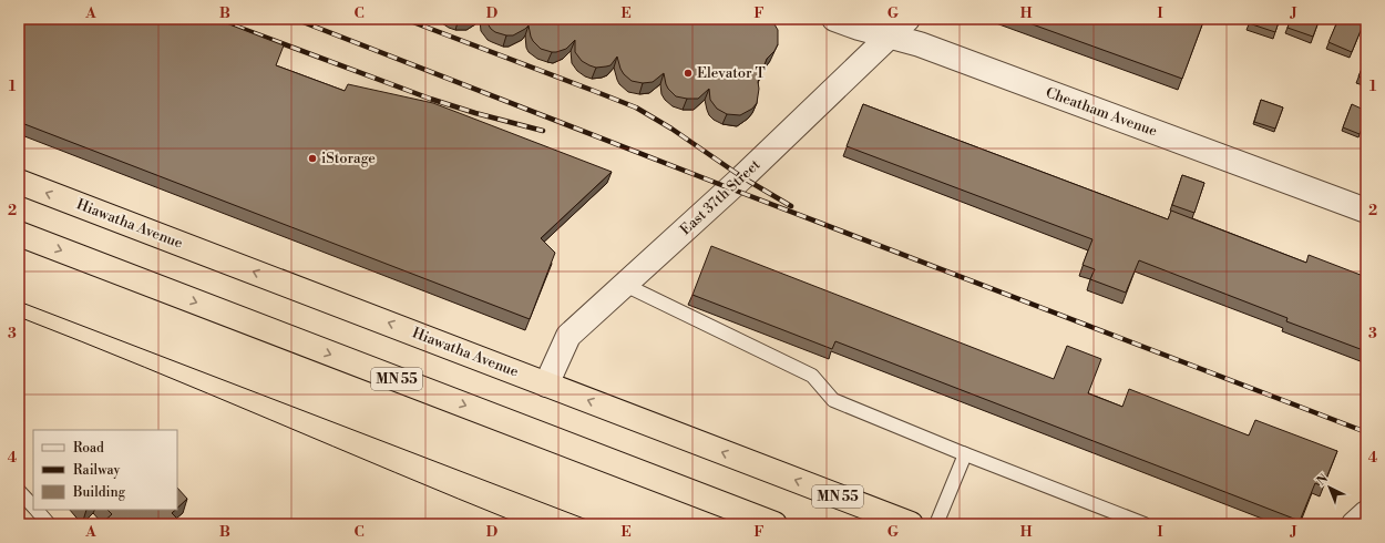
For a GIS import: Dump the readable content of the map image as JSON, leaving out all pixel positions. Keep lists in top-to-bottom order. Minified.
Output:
{"streets":{"highway":["Hiawatha Avenue","MN 55"],"street":["Cheatham Avenue","East 37th Street"]},"crossings":[["Cheatham Avenue","East 37th Street"],["East 37th Street","Hiawatha Avenue"]],"places":["Elevator T","iStorage"],"legend":["Road","Railway","Building"],"north":"top left","grid":{"columns":["A","B","C","D","E","F","G","H","I","J"],"rows":["1","2","3","4"]}}
